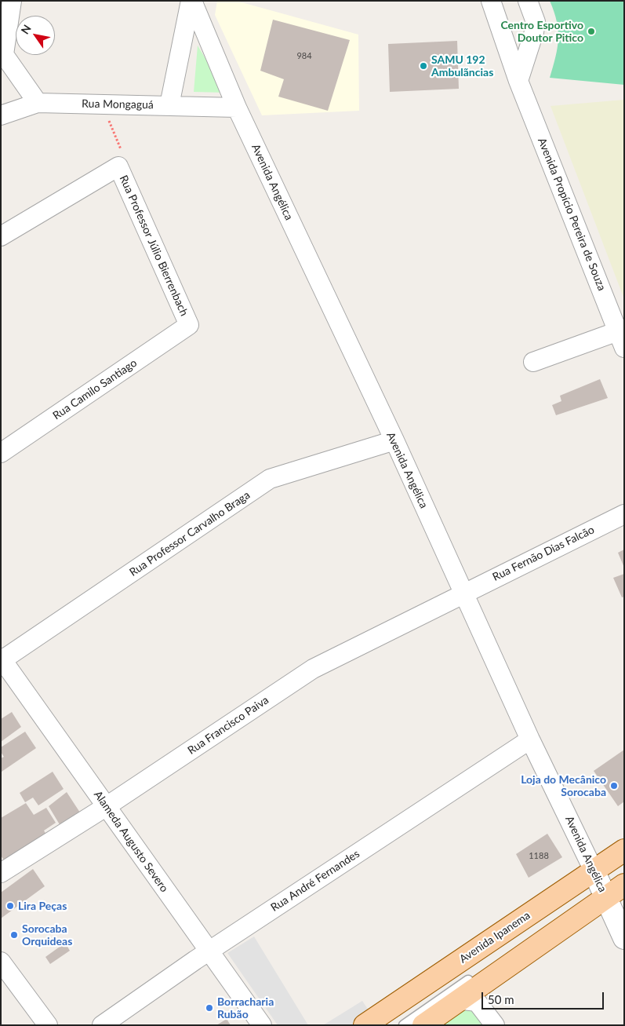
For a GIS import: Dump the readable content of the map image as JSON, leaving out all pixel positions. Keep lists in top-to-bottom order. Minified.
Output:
{"streets":{"main road":["Avenida Ipanema"],"street":["Rua Mongaguá","Avenida Angélica","Avenida Propício Pereira de Souza","Rua Professor Júlio Bierrenbach","Rua Camilo Santiago","Rua Professor Carvalho Braga","Rua Fernão Dias Falcão","Rua Francisco Paiva","Alameda Augusto Severo","Rua André Fernandes"]},"crossings":[["Rua Mongaguá","Avenida Angélica"],["Avenida Angélica","Rua Professor Carvalho Braga"],["Avenida Angélica","Rua Fernão Dias Falcão"],["Avenida Angélica","Rua Francisco Paiva"],["Avenida Angélica","Rua André Fernandes"],["Avenida Angélica","Avenida Ipanema"],["Rua Professor Júlio Bierrenbach","Rua Camilo Santiago"],["Rua Professor Carvalho Braga","Alameda Augusto Severo"],["Rua Fernão Dias Falcão","Rua Francisco Paiva"],["Rua Francisco Paiva","Alameda Augusto Severo"],["Alameda Augusto Severo","Rua André Fernandes"]],"places":["Centro Esportivo Doutor Pitico","SAMU 192 Ambulãncias","Loja do Mecânico Sorocaba","Lira Peças","Sorocaba Orquideas","Borracharia Rubão"],"house_numbers":["984","1188"],"scale_bar":"50 m","north":"top left"}
